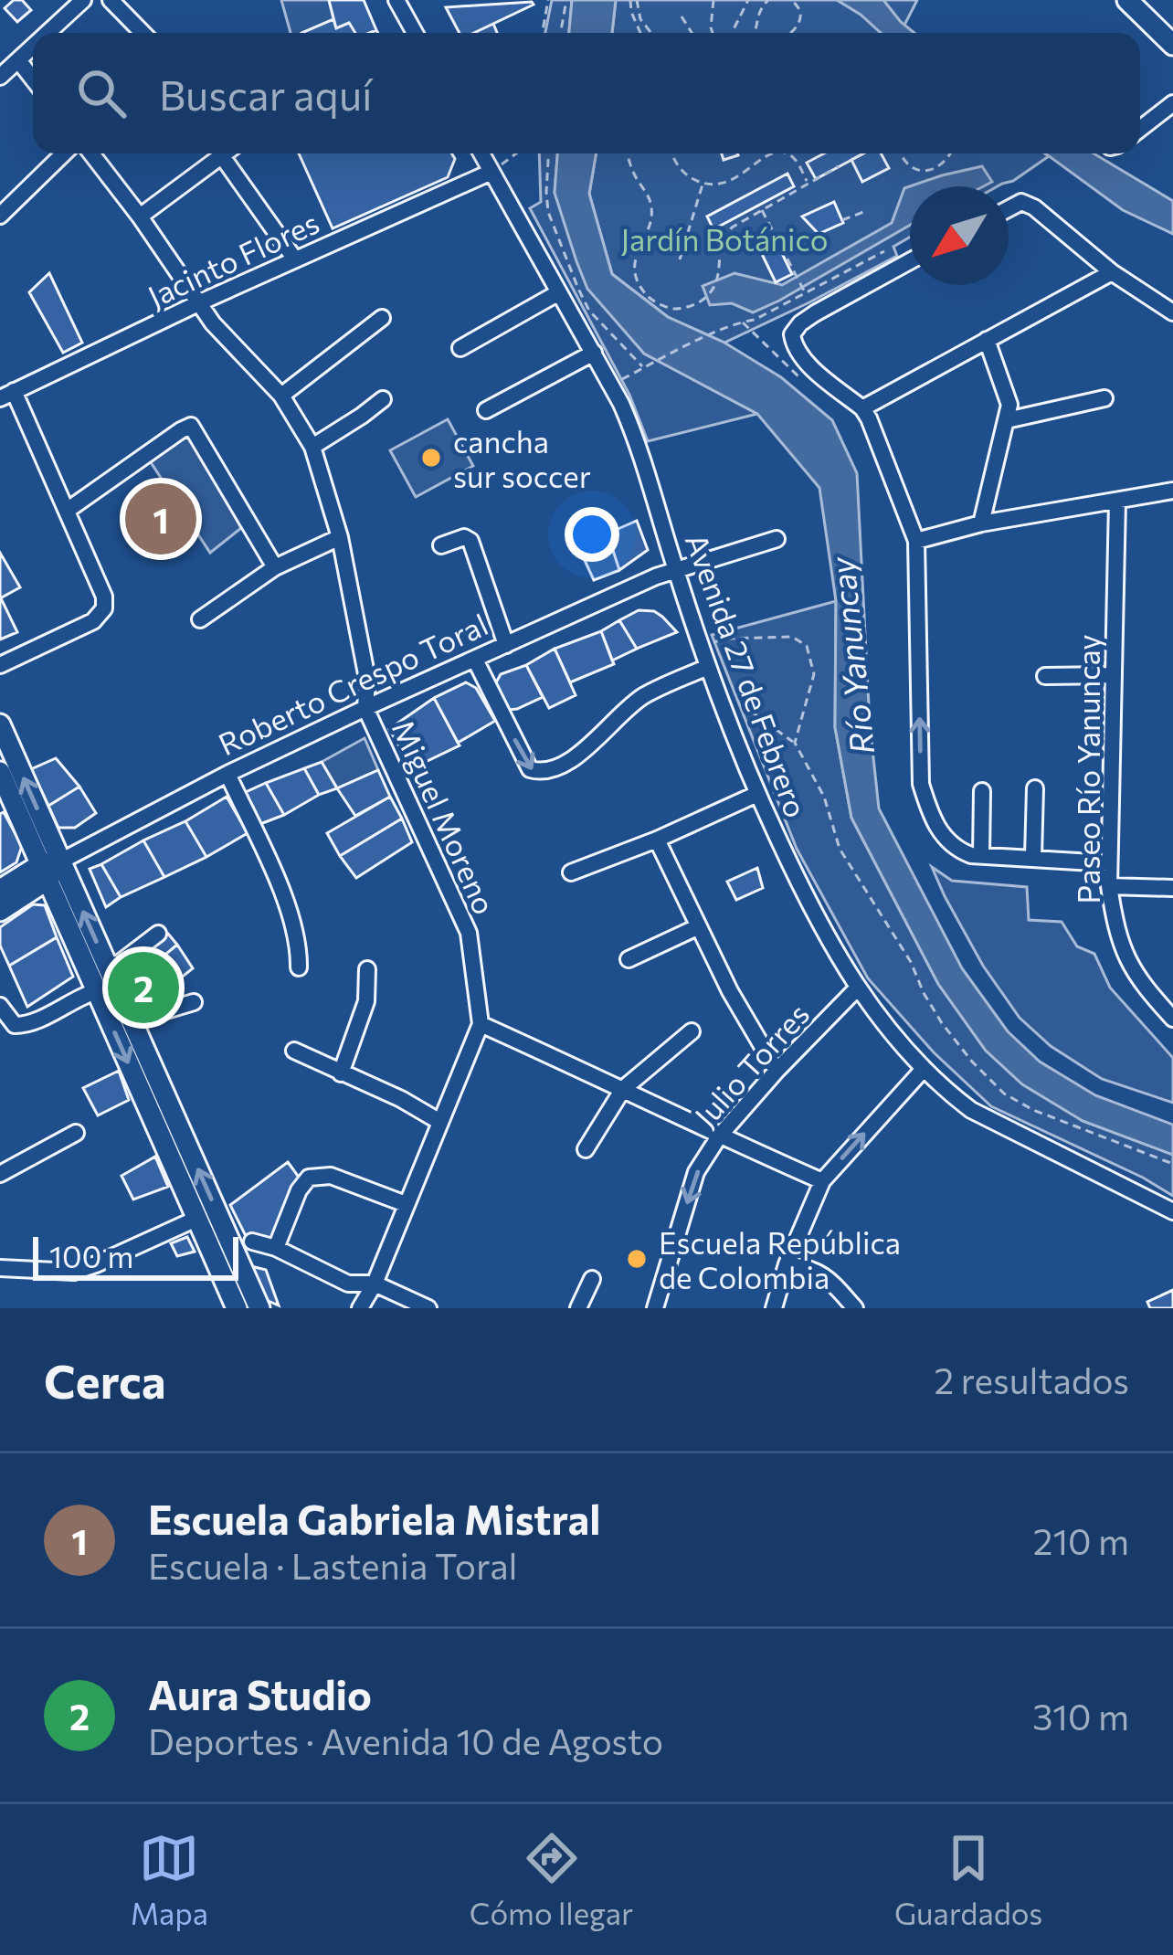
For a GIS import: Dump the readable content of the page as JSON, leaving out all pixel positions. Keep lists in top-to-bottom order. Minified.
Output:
{"streets":{"main road":["Roberto Crespo Toral"],"street":["Jacinto Flores","Avenida 27 de Febrero","Paseo Río Yanuncay","Miguel Moreno","Julio Torres"]},"crossings":[["Jacinto Flores","Avenida 27 de Febrero"],["Jacinto Flores","Miguel Moreno"],["Avenida 27 de Febrero","Roberto Crespo Toral"],["Avenida 27 de Febrero","Julio Torres"],["Roberto Crespo Toral","Miguel Moreno"]],"water":["Río Yanuncay"],"parks":["Jardín Botánico"],"places":["cancha sur soccer","Escuela República de Colombia"],"scale_bar":"100 m","north":"bottom left","page":{"search":"Buscar aquí","pins":["1","2"],"scale":"100 m","heading":["Cerca","2 resultados"],"list":[{"mark":"1","name":"Escuela Gabriela Mistral","note":"Escuela · Lastenia Toral","value":"210 m"},{"mark":"2","name":"Aura Studio","note":"Deportes · Avenida 10 de Agosto","value":"310 m"}],"nav":["Mapa","Cómo llegar","Guardados"]}}
